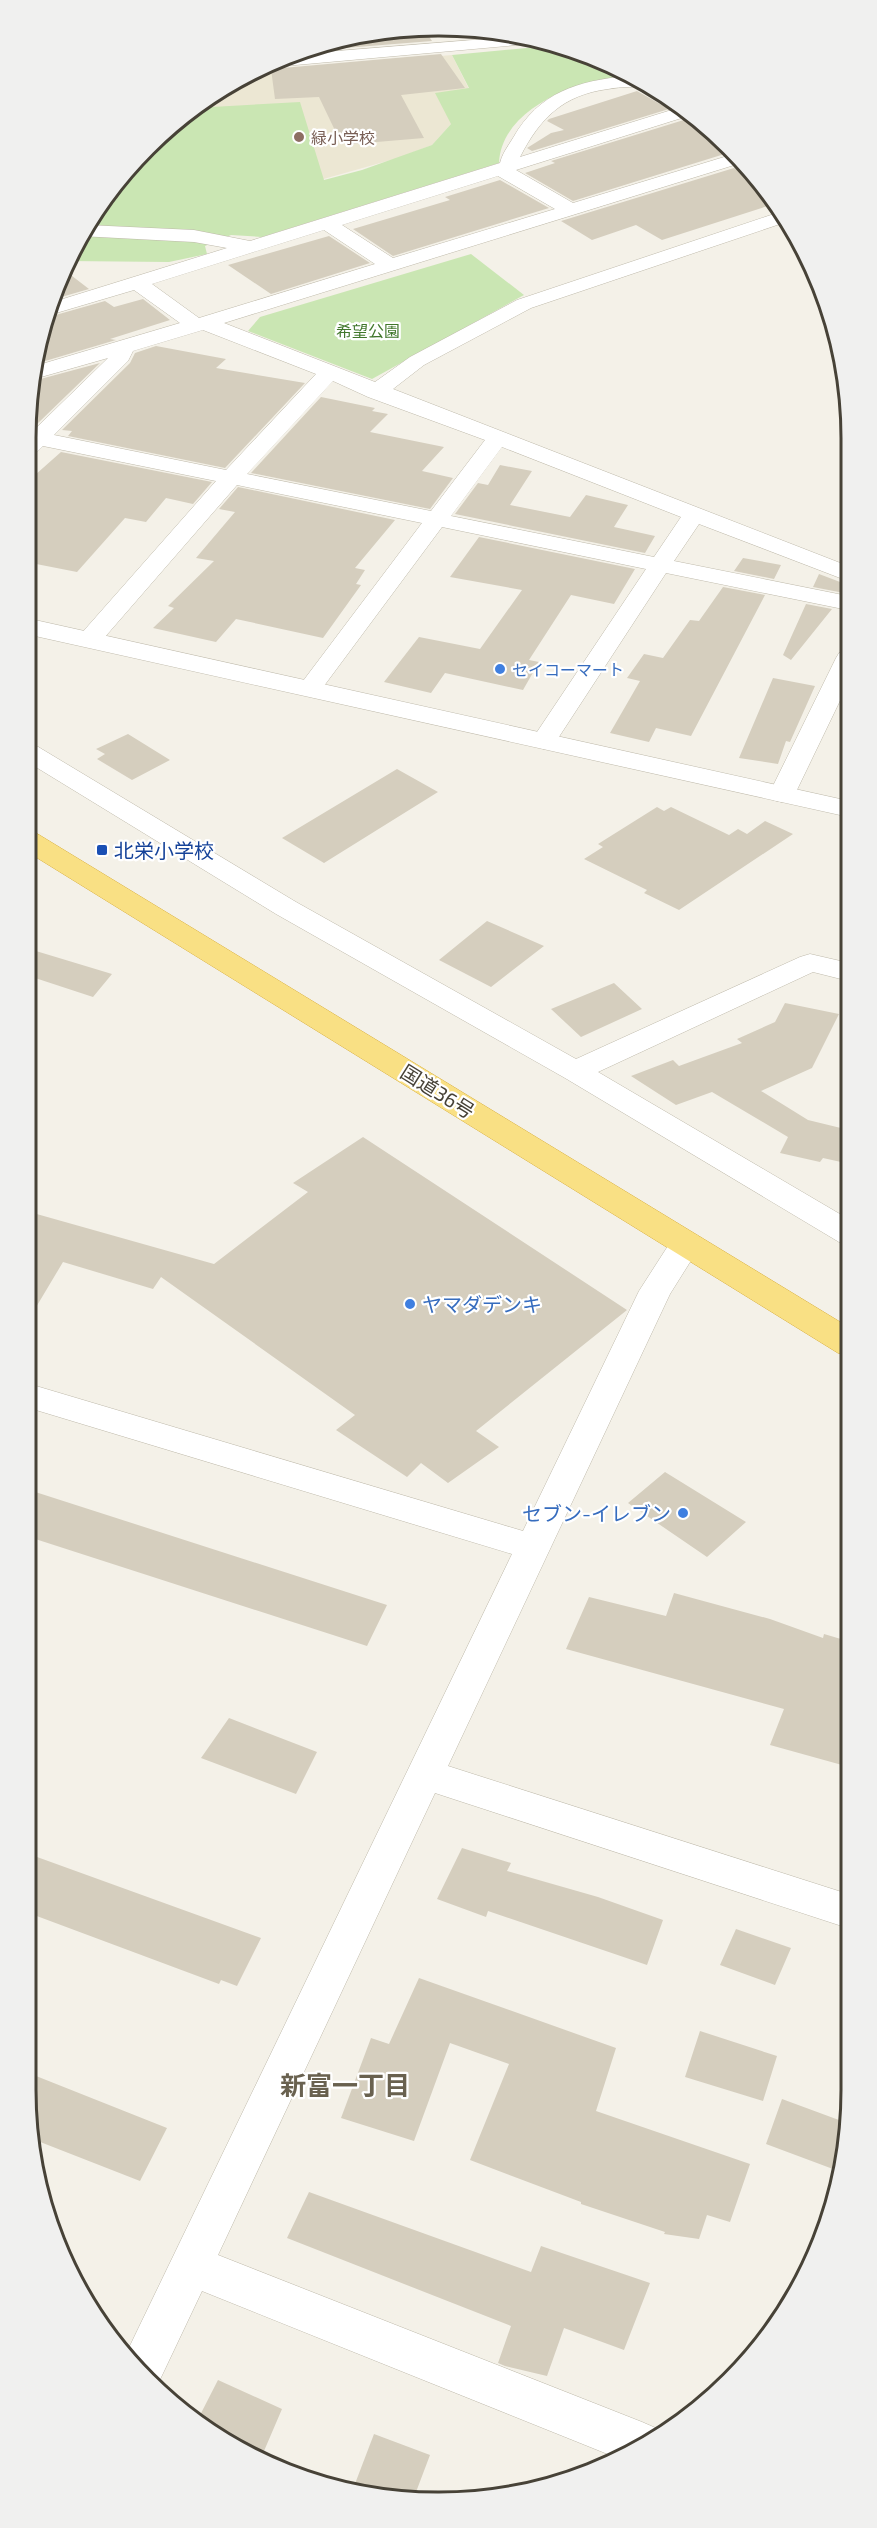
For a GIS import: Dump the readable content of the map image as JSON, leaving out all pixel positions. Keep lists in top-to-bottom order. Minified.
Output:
{"streets":{"highway":["国道36号"]},"districts":["新富一丁目"],"parks":["希望公園"],"places":{"other":["緑小学校","セイコーマート","ヤマダデンキ","セブン-イレブン"],"transit":["北栄小学校"]}}
